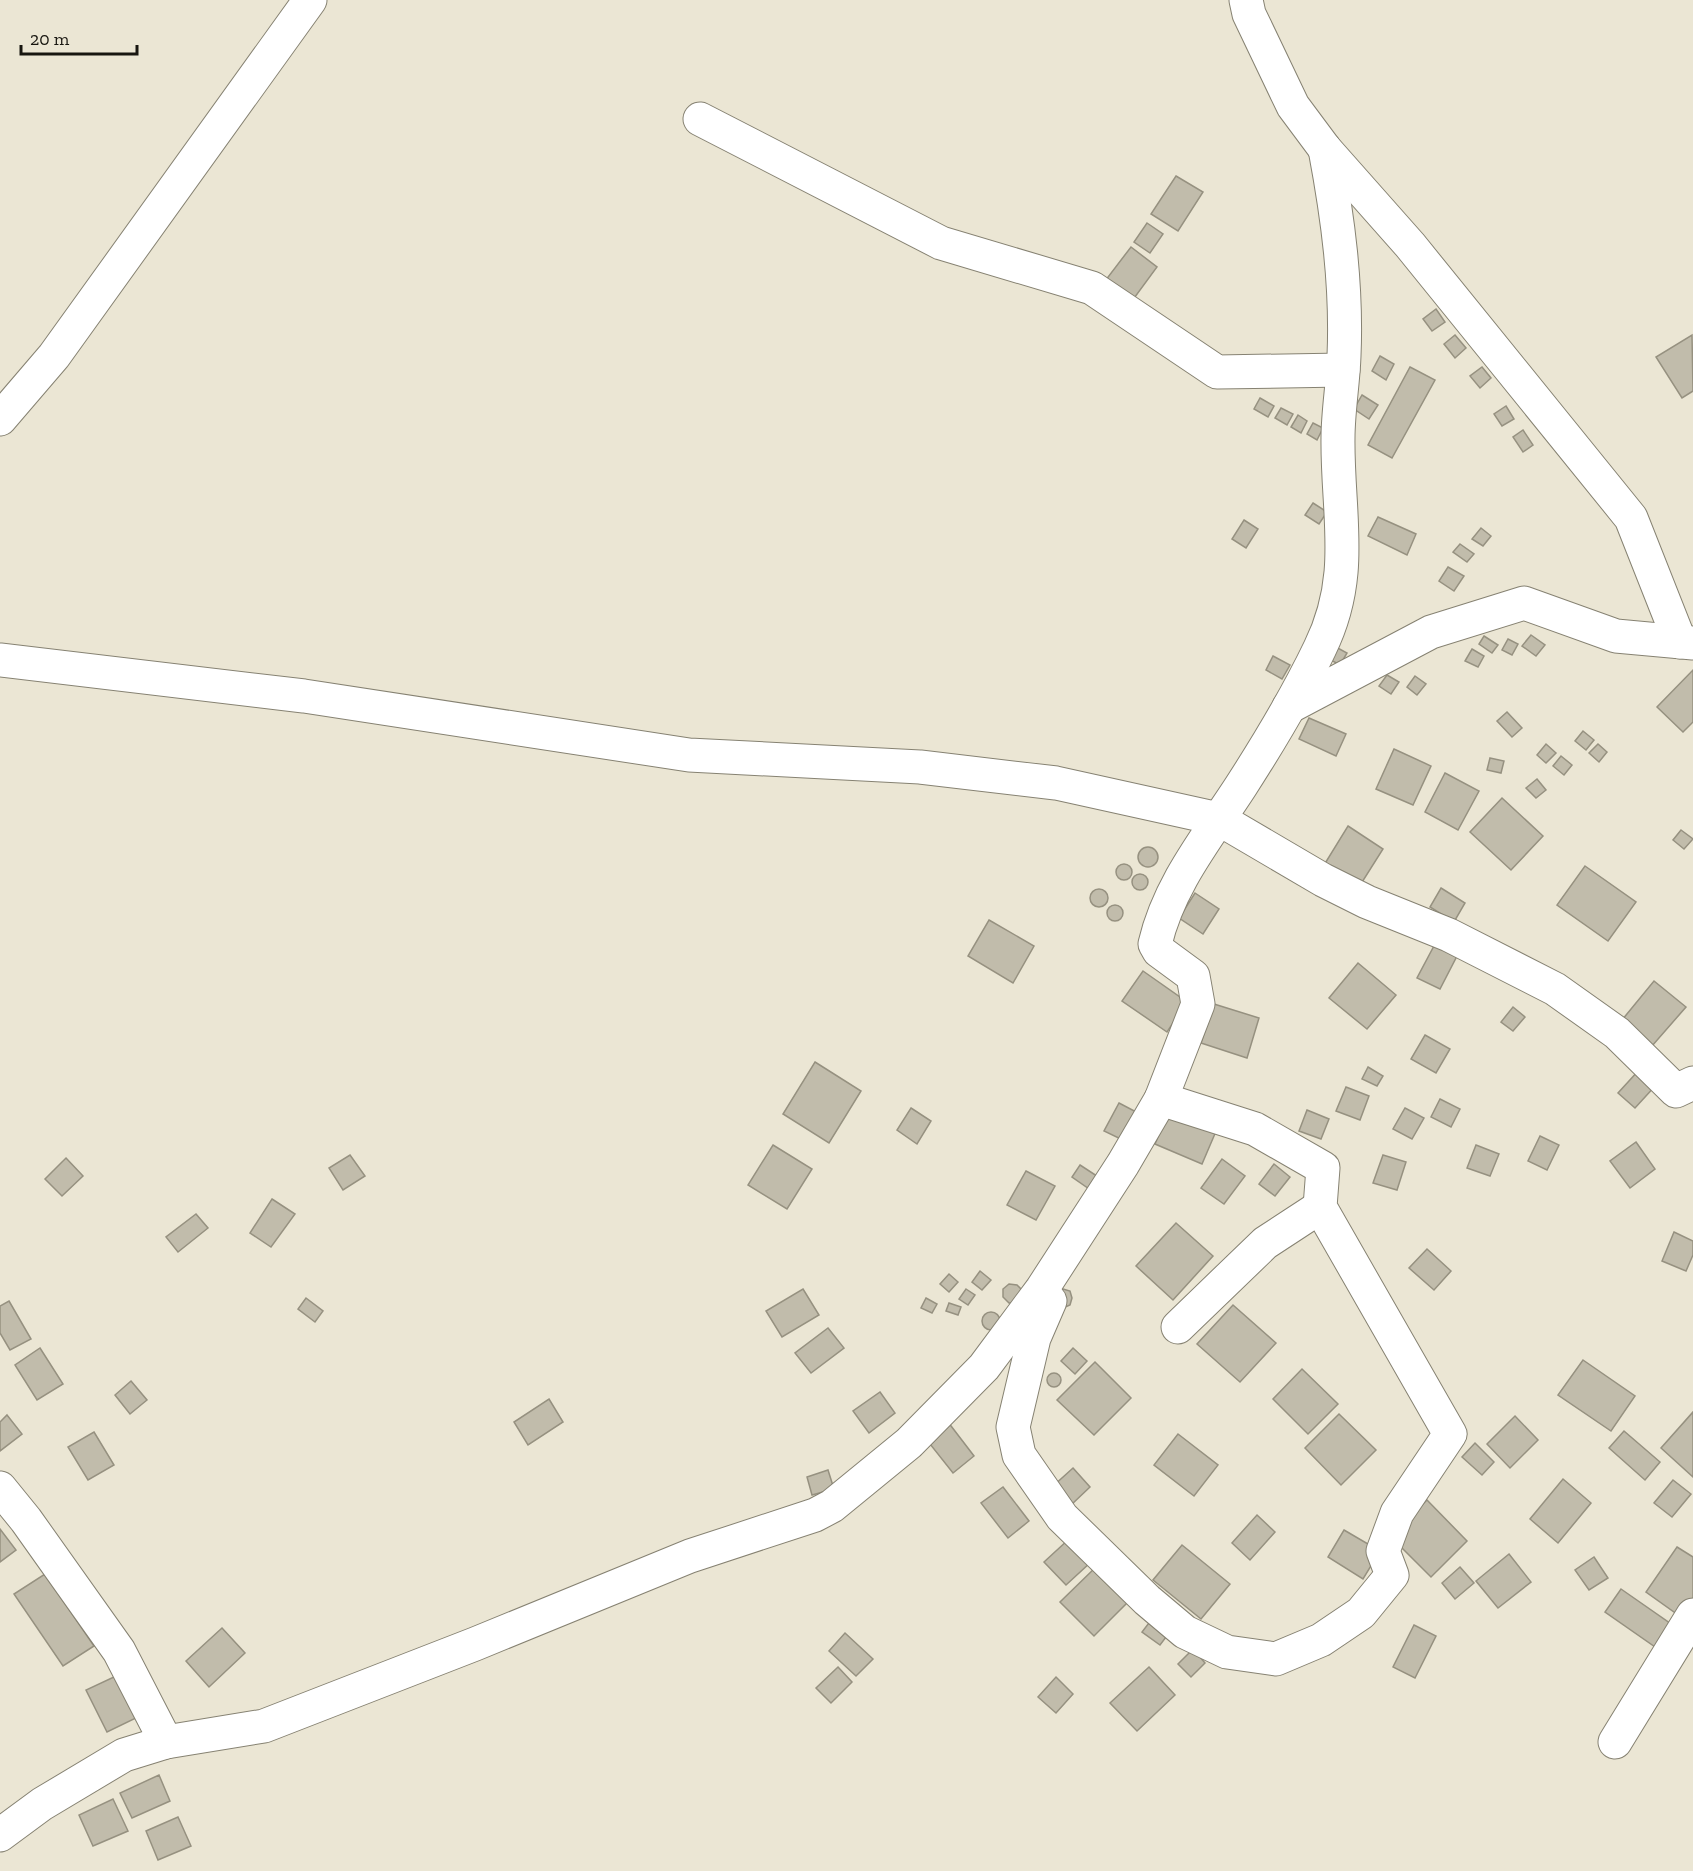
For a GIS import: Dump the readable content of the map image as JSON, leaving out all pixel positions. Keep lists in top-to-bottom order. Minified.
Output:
{"scale_bar":"20 m"}
